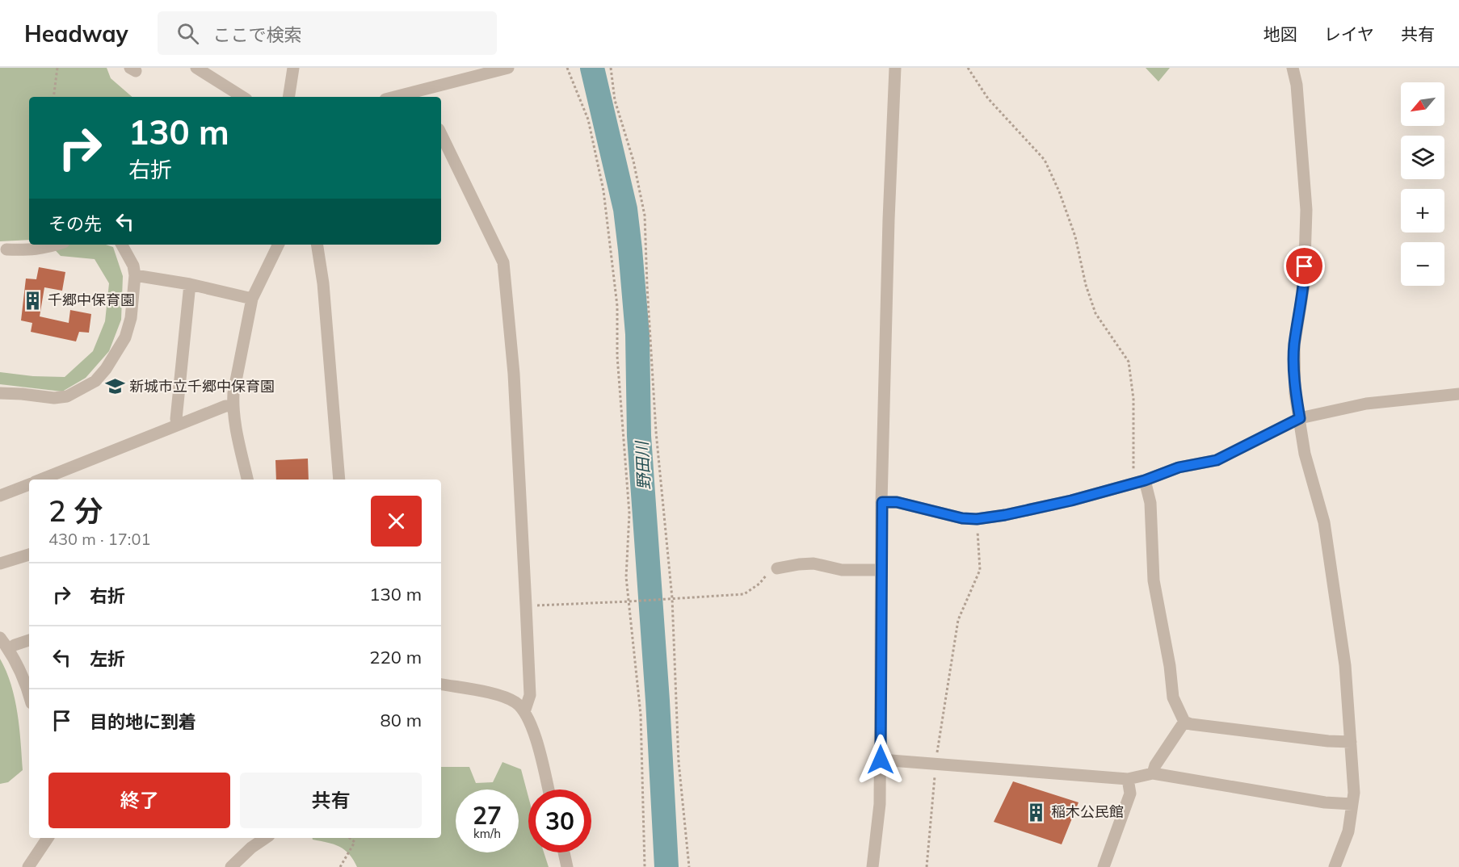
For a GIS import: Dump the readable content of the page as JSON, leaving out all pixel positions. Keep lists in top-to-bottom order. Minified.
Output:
{"water":["野田川"],"places":{"building":["千郷中保育園","稲木公民館"],"school or university":["新城市立千郷中保育園"]},"north":"bottom left","page":{"header":"Headway","search":"ここで検索","nav":["地図","レイヤ","共有"],"map_buttons":["+","−"],"turn":["130 m","右折"],"then":"その先","heading":["2 分","430 m · 17:01"],"list":[{"name":"右折","value":"130 m"},{"name":"左折","value":"220 m"},{"name":"目的地に到着","value":"80 m"}],"buttons":["終了","共有"],"speed":"27 km/h","limit":"30"}}
